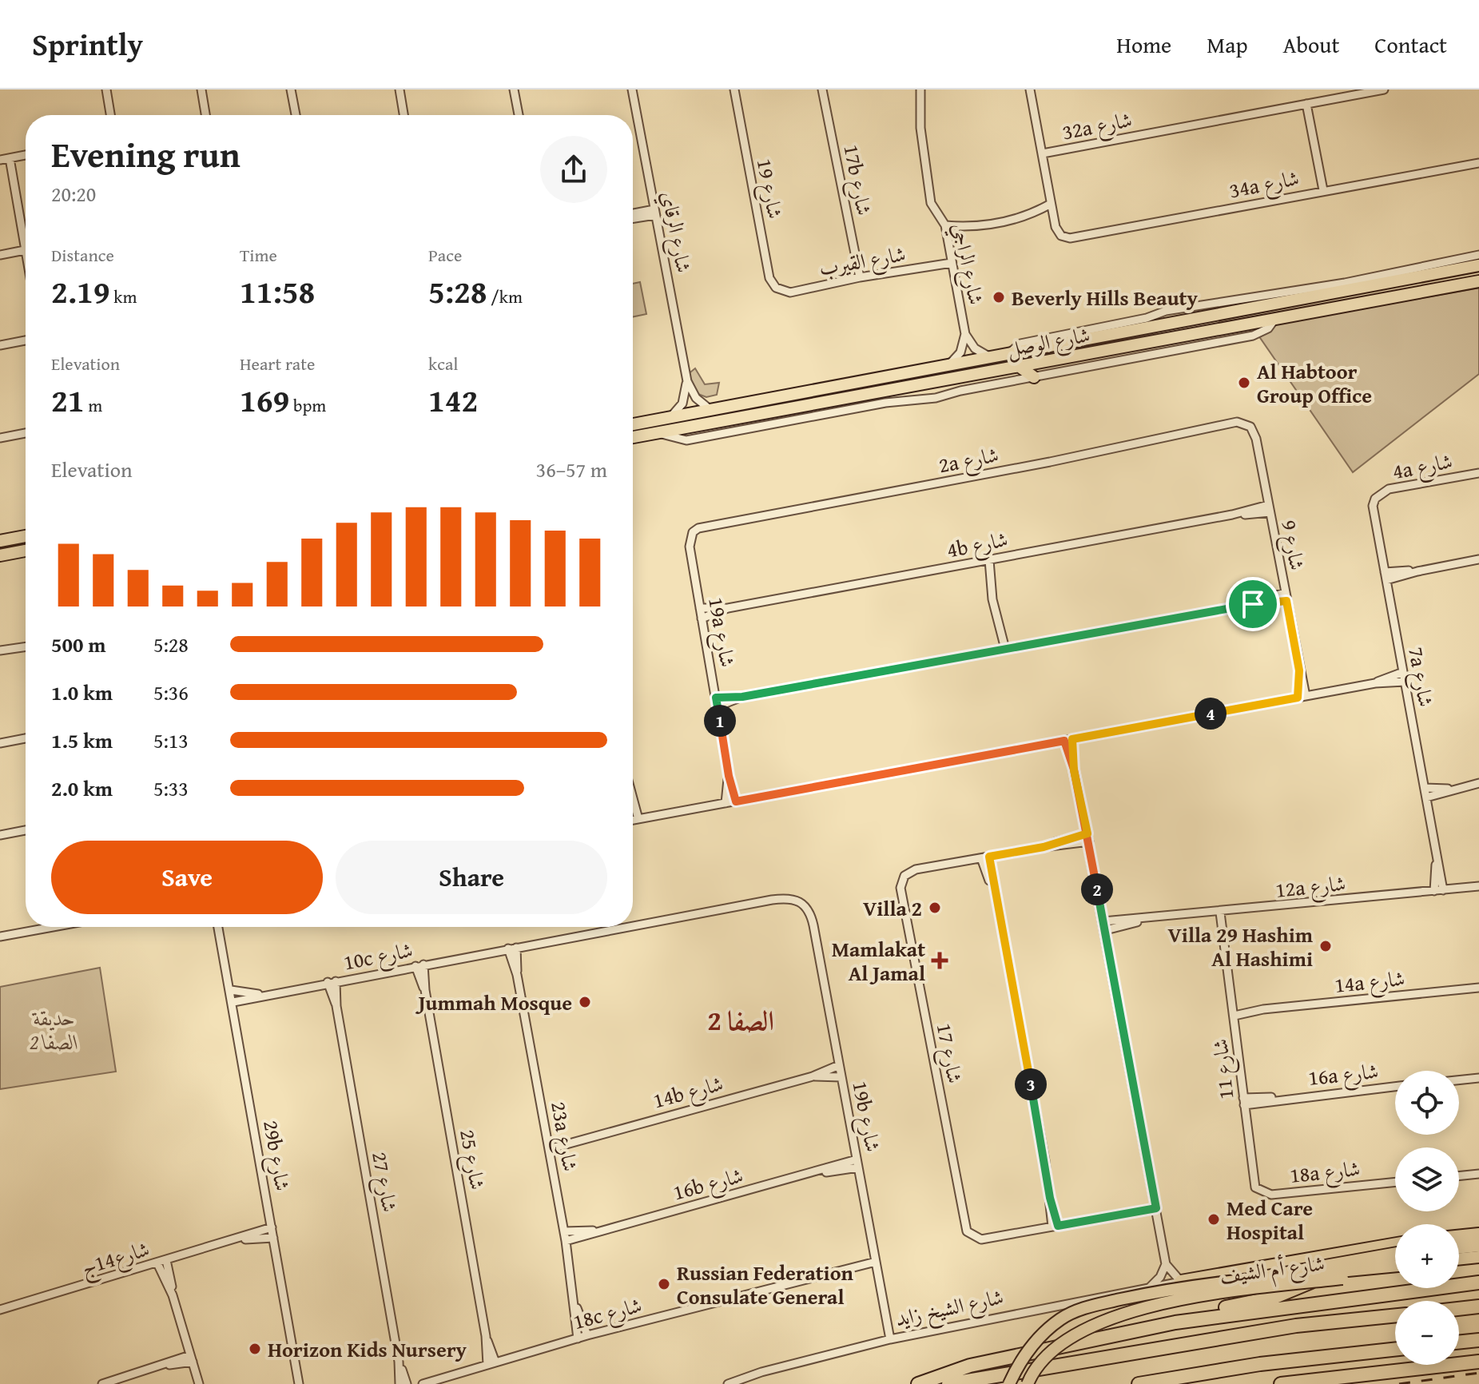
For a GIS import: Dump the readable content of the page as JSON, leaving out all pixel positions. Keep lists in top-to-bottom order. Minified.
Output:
{"streets":{"main road":["شارع الوصل","شارع أم الشيف"],"street":["32a شارع","17b شارع","34a شارع","شارع 19","شارع الرقاي","شارع القيرب","شارع الراجي","2a شارع","4a شارع","4b شارع","شارع 9","19a شارع","7a شارع","12a شارع","10c شارع","14a شارع","شارع 17","شارع 11","16a شارع","14b شارع","19b شارع","23a شارع","29b شارع","شارع 25","18a شارع","شارع 27","16b شارع","شارع14ج","شارع الشيخ زايد","18c شارع"]},"crossings":[["17b شارع","شارع القيرب"],["شارع 19","شارع القيرب"],["شارع الرقاي","شارع الوصل"],["شارع القيرب","شارع الراجي"],["شارع الراجي","شارع الوصل"],["2a شارع","شارع 9"],["2a شارع","19a شارع"],["4a شارع","7a شارع"],["4b شارع","شارع 9"],["4b شارع","19a شارع"],["7a شارع","12a شارع"],["12a شارع","شارع 11"],["10c شارع","19b شارع"],["10c شارع","23a شارع"],["10c شارع","29b شارع"],["10c شارع","شارع 25"],["10c شارع","شارع 27"],["14a شارع","شارع 11"],["شارع 11","16a شارع"],["شارع 11","18a شارع"],["14b شارع","19b شارع"],["14b شارع","23a شارع"],["19b شارع","16b شارع"],["19b شارع","شارع الشيخ زايد"],["19b شارع","18c شارع"],["23a شارع","16b شارع"],["23a شارع","18c شارع"],["29b شارع","شارع14ج"],["شارع 25","18c شارع"]],"districts":["الصفا 2"],"parks":["حديقة الصفا 2"],"places":{"other":["Beverly Hills Beauty","Al Habtoor Group Office","Villa 2","Villa 29 Hashim Al Hashimi","Jummah Mosque","Med Care Hospital","Russian Federation Consulate General","Horizon Kids Nursery"],"health":["Mamlakat Al Jamal"]},"page":{"header":"Sprintly","nav":["Home","Map","About","Contact"],"heading":["Evening run","20:20"],"stats":[["Distance","2.19 km"],["Time","11:58"],["Pace","5:28 /km"],["Elevation","21 m"],["Heart rate","169 bpm"],["kcal","142"]],"chart":["Elevation","36–57 m"],"list":[{"name":"500 m","note":"5:28"},{"name":"1.0 km","note":"5:36"},{"name":"1.5 km","note":"5:13"},{"name":"2.0 km","note":"5:33"}],"pins":["4","1","2","3"],"buttons":["Save","Share"],"map_buttons":["+","−"]}}
